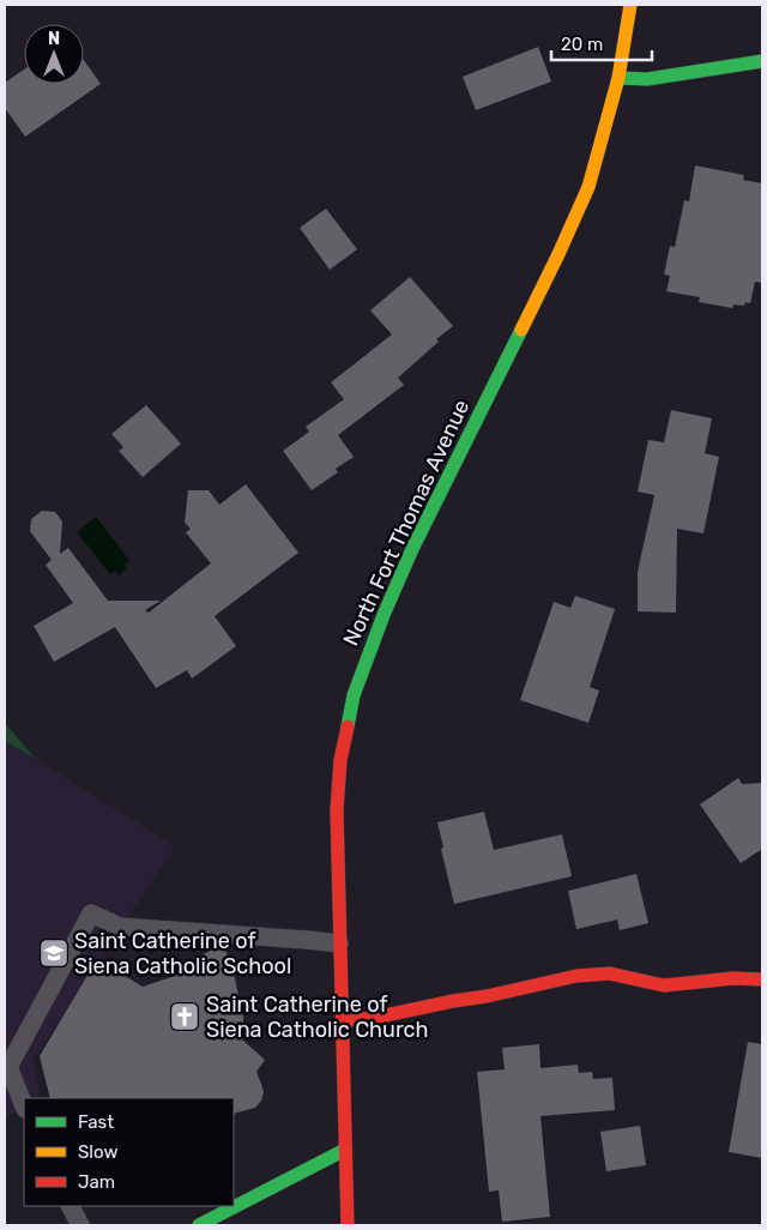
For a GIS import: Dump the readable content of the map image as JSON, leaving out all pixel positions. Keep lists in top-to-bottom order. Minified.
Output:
{"streets":{"street":["North Fort Thomas Avenue"]},"places":{"school or university":["Saint Catherine of Siena Catholic School"],"church":["Saint Catherine of Siena Catholic Church"]},"legend":["Fast","Slow","Jam"],"scale_bar":"20 m","north":"top"}
